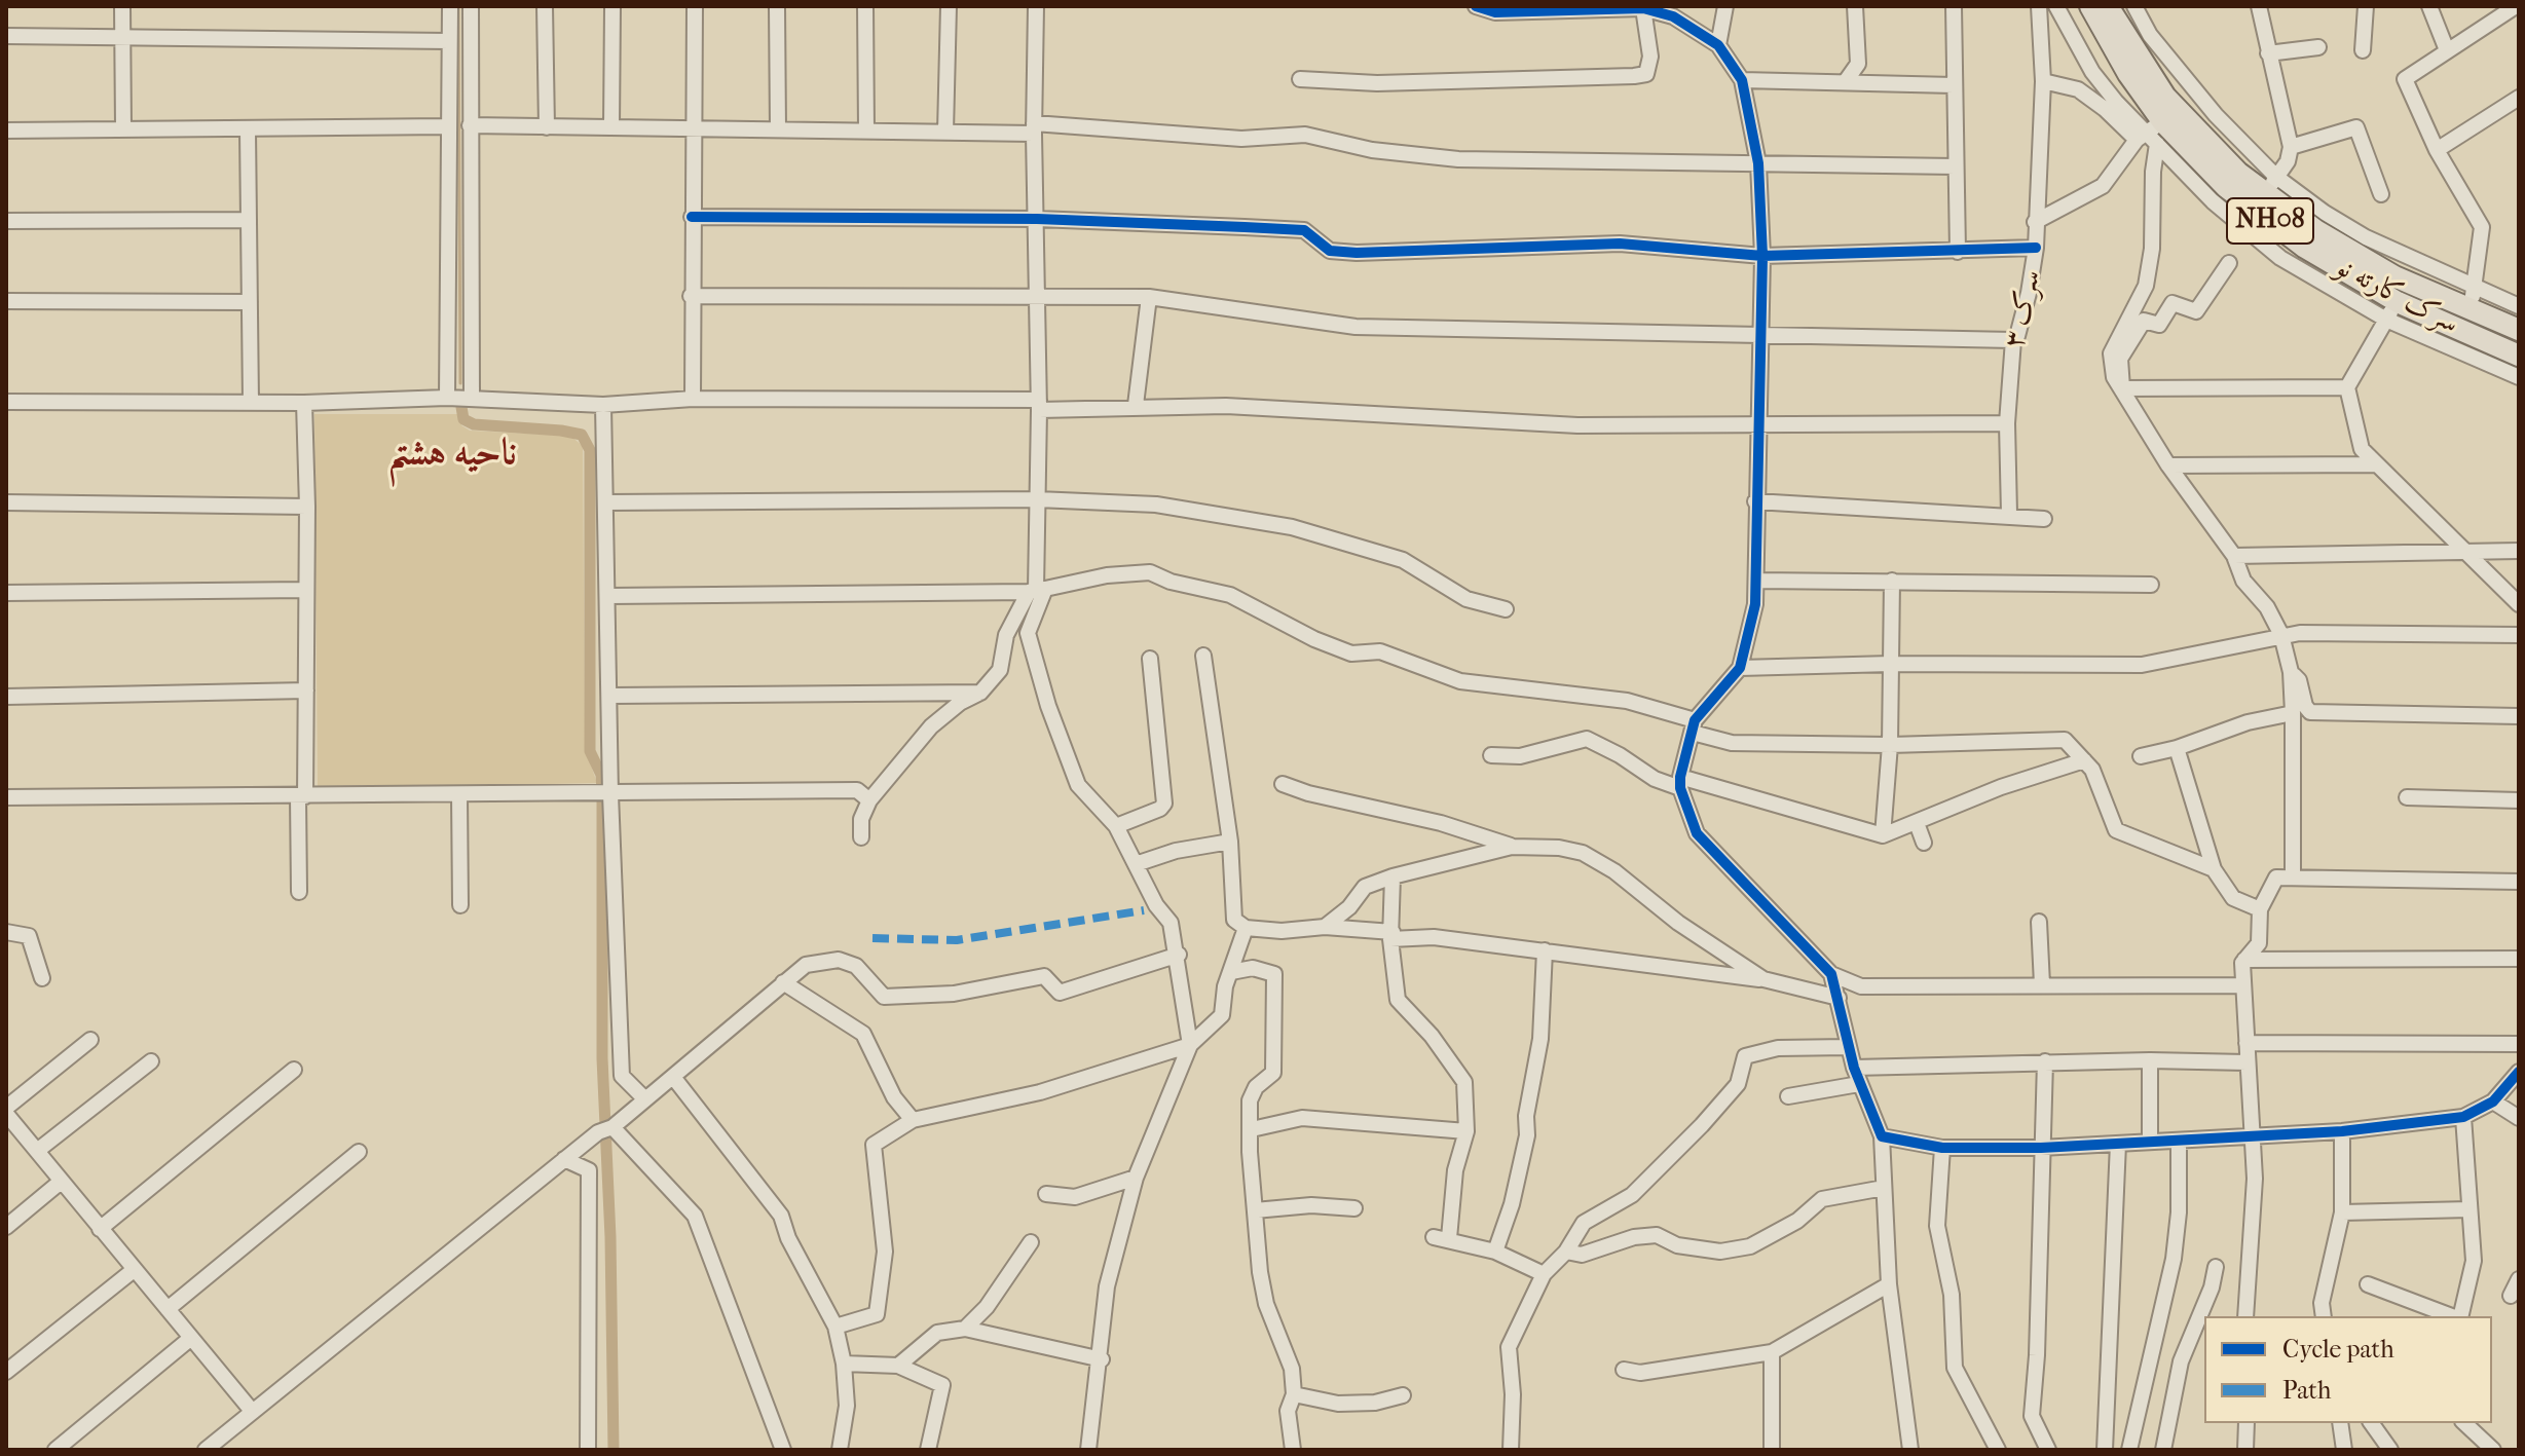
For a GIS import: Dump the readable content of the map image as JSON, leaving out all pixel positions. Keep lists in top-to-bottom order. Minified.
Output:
{"streets":{"highway":["NH08","سرک کارته نو"],"street":["سرک ۳"]},"districts":["ناحیه هشتم"],"legend":["Cycle path","Path"]}
